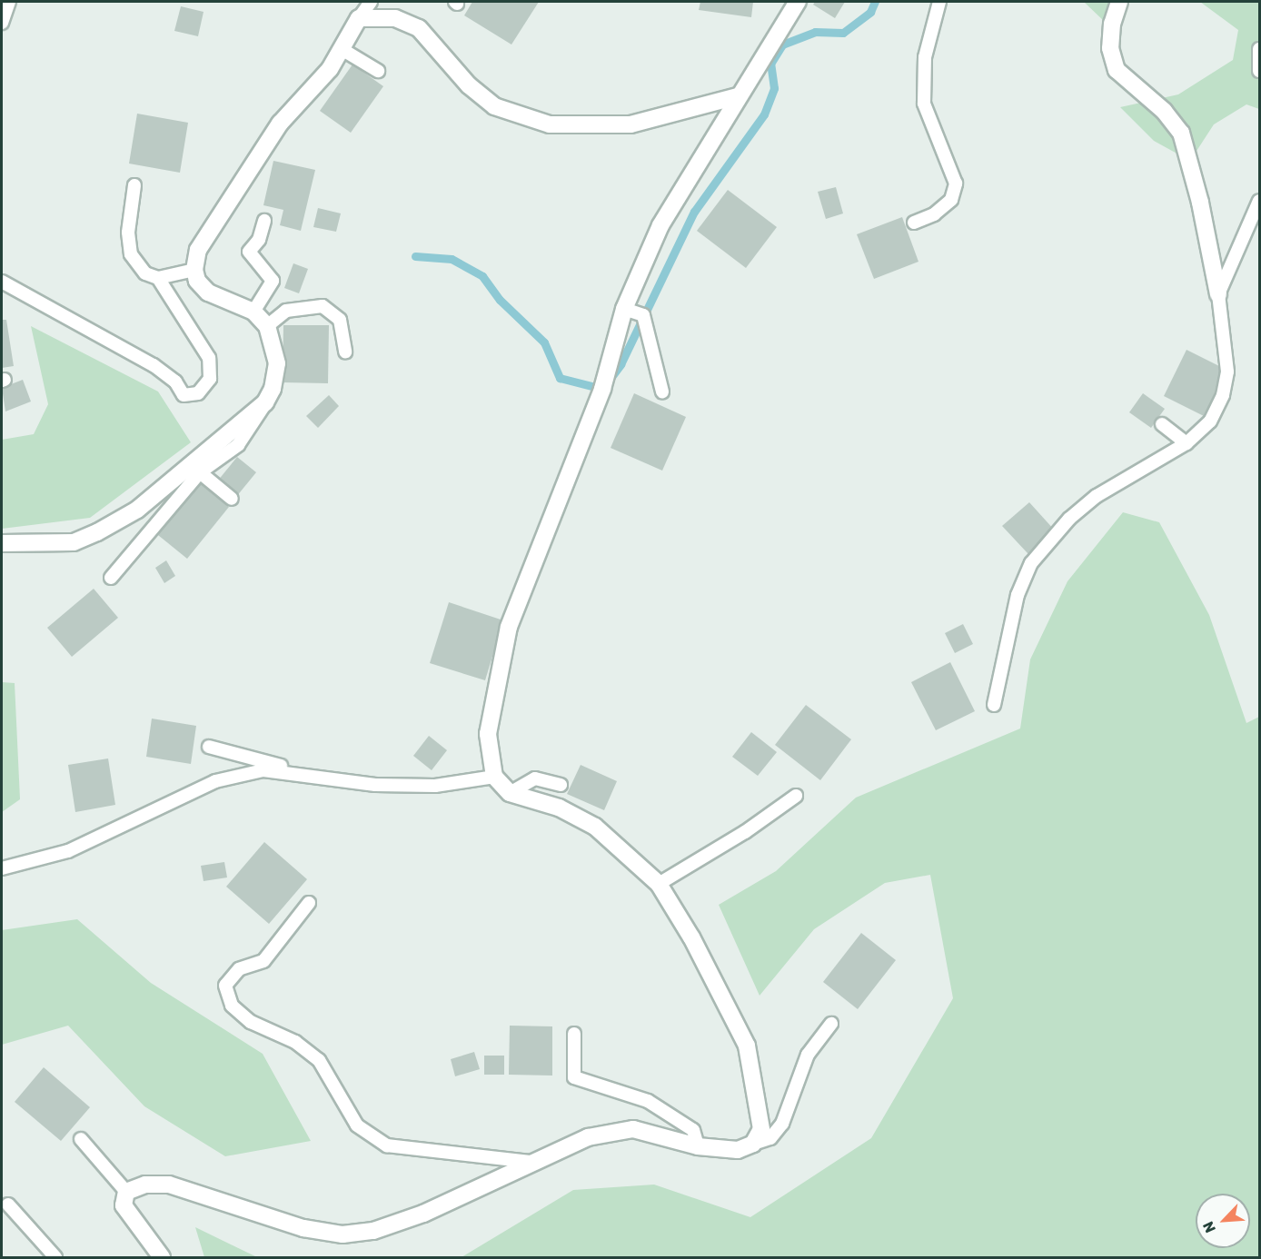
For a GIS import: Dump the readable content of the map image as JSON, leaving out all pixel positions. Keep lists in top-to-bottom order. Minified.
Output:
{"north":"bottom left"}
